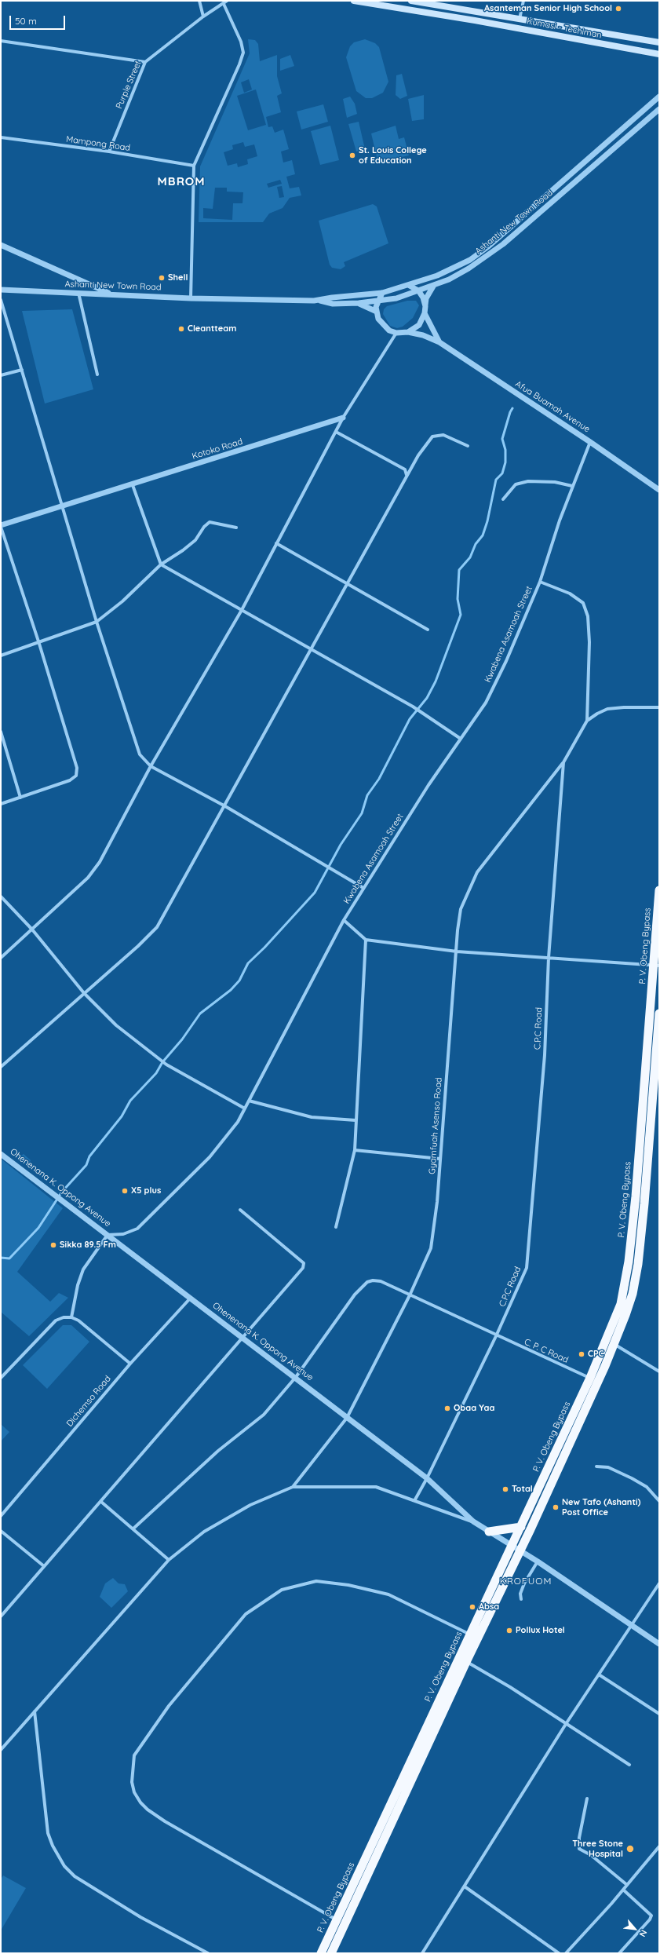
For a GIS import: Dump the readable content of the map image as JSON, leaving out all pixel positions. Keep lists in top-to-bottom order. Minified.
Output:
{"streets":{"highway":["P. V. Obeng Bypass"],"main road":["Kumasi - Techiman"],"street":["Purple Street","Mampong Road","Ashanti New Town Road","Afua Buamah Avenue","Kotoko Road","Kwabena Asamoah Street","C.P.C Road","Gyamfuah Asenso Road","Ohenenana K. Oppong Avenue","C. P. C Road","Dichemso Road"]},"crossings":[["Purple Street","Mampong Road"],["Ashanti New Town Road","Afua Buamah Avenue"],["Afua Buamah Avenue","Kwabena Asamoah Street"],["Kwabena Asamoah Street","Ohenenana K. Oppong Avenue"],["P. V. Obeng Bypass","Ohenenana K. Oppong Avenue"],["P. V. Obeng Bypass","C. P. C Road"],["C.P.C Road","Ohenenana K. Oppong Avenue"],["C.P.C Road","C. P. C Road"],["Gyamfuah Asenso Road","Ohenenana K. Oppong Avenue"],["Gyamfuah Asenso Road","C. P. C Road"],["Ohenenana K. Oppong Avenue","C. P. C Road"],["Ohenenana K. Oppong Avenue","Dichemso Road"]],"districts":["MBROM","KROFUOM"],"places":["Asanteman Senior High School","St. Louis College of Education","Shell","Cleantteam","X5 plus","Sikka 89.5 Fm","CPC","Obaa Yaa","Total","New Tafo (Ashanti) Post Office","Absa","Pollux Hotel","Three Stone Hospital"],"scale_bar":"50 m","north":"bottom right"}
